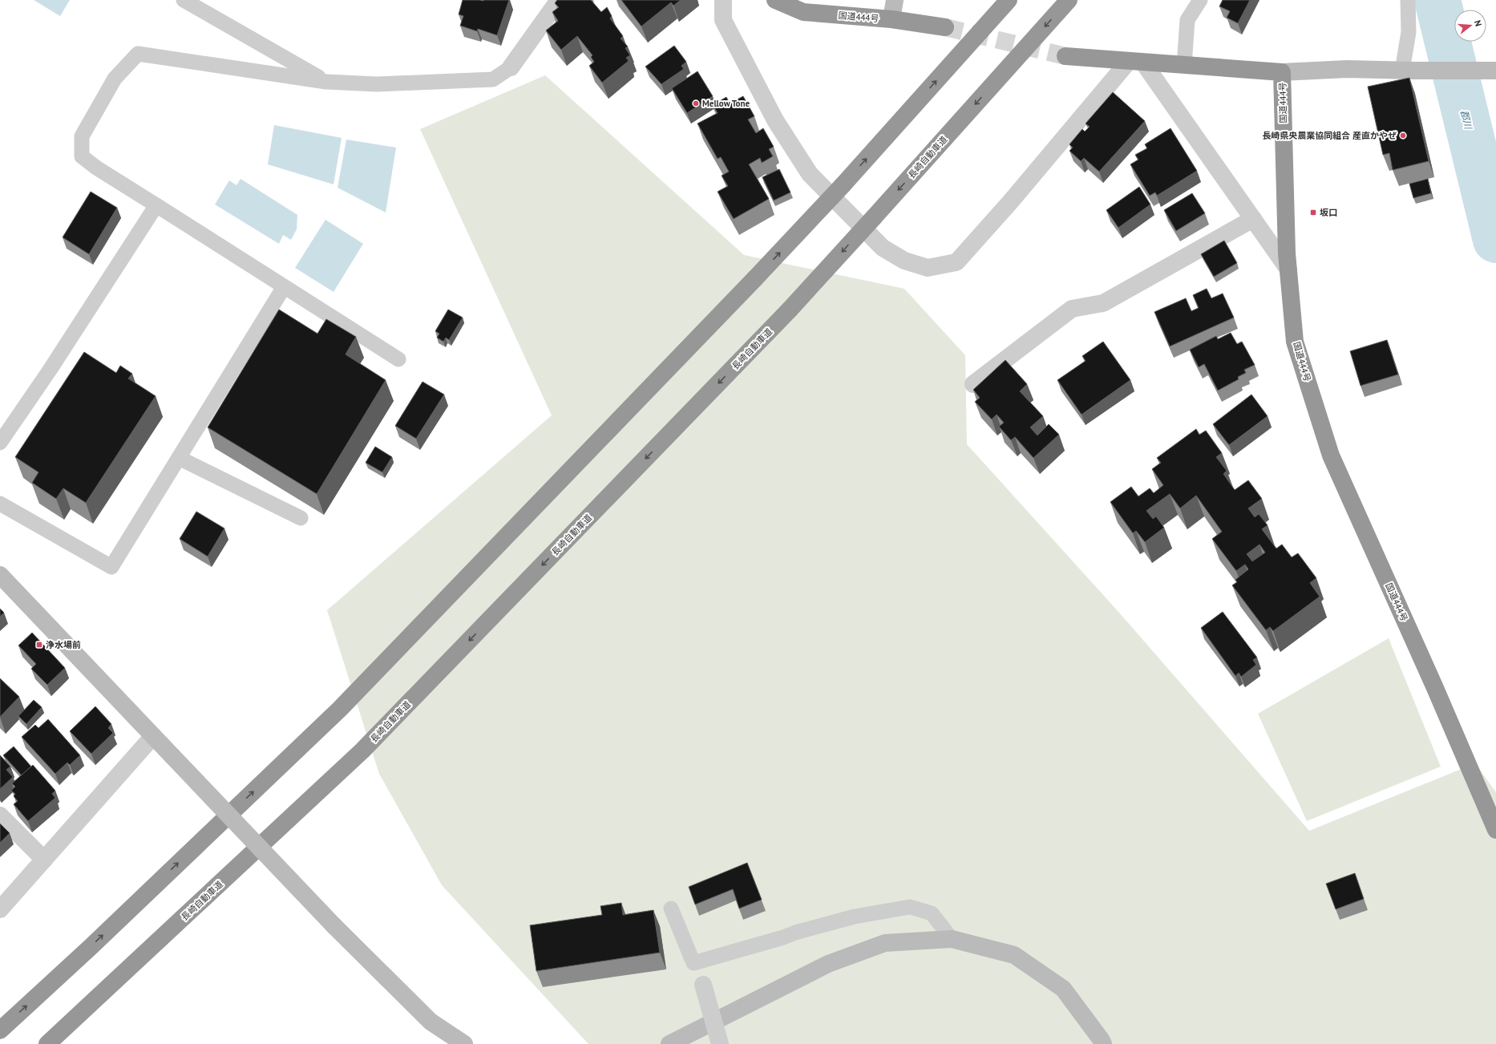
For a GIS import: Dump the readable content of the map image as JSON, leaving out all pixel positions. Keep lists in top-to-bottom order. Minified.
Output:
{"streets":{"highway":["国道444号","長崎自動車道"]},"water":["郡川"],"places":{"other":["Mellow Tone","長崎県央農業協同組合 産直かやぜ"],"transit":["坂口","浄水場前"]},"north":"right"}
